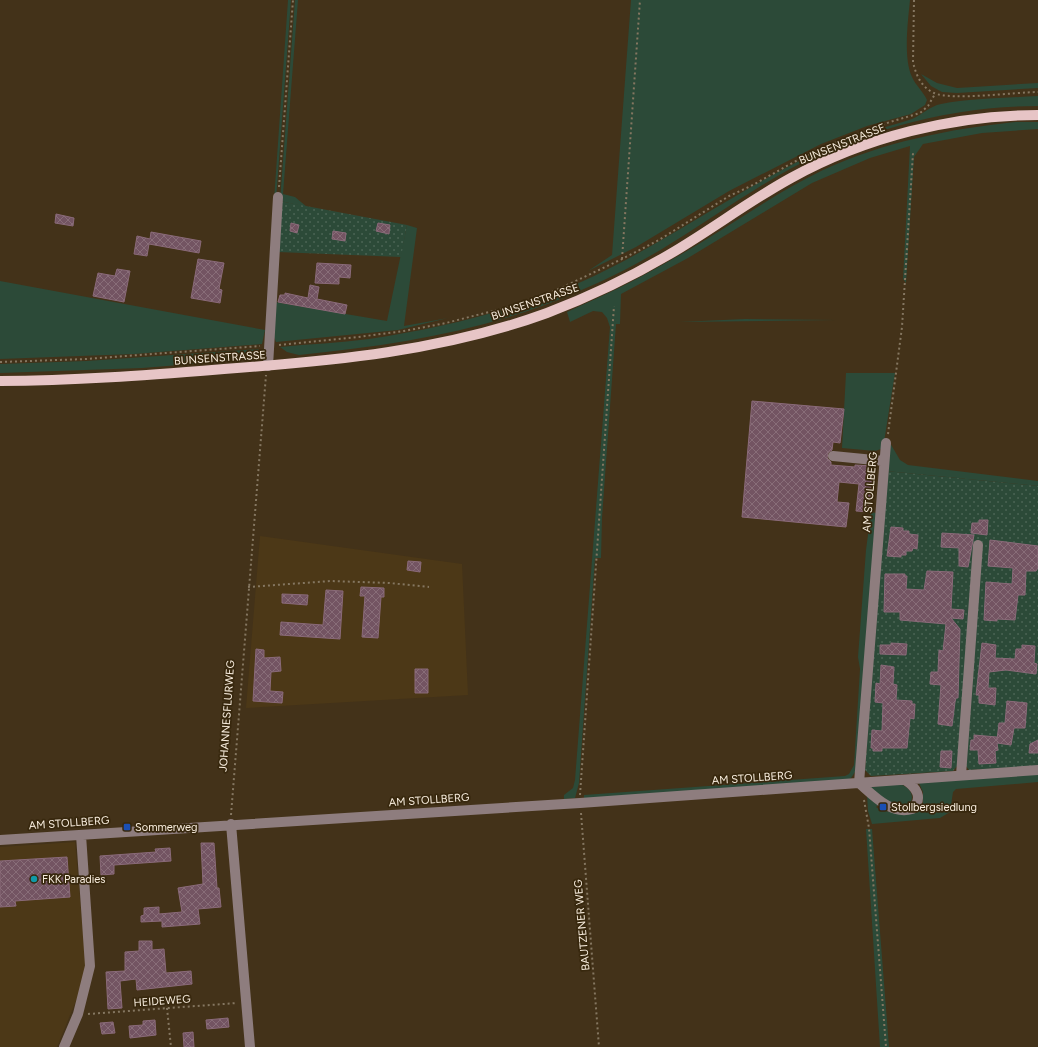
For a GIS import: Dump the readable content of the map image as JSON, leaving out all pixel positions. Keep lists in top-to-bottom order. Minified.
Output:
{"streets":{"main road":["BUNSENSTRASSE"],"street":["AM STOLLBERG"],"path":["JOHANNESFLURWEG","BAUTZENER WEG","HEIDEWEG"]},"crossings":[["BUNSENSTRASSE","JOHANNESFLURWEG"],["AM STOLLBERG","JOHANNESFLURWEG"],["AM STOLLBERG","BAUTZENER WEG"]],"places":{"transit":["Stollbergsiedlung","Sommerweg"],"other":["FKK Paradies"]}}
